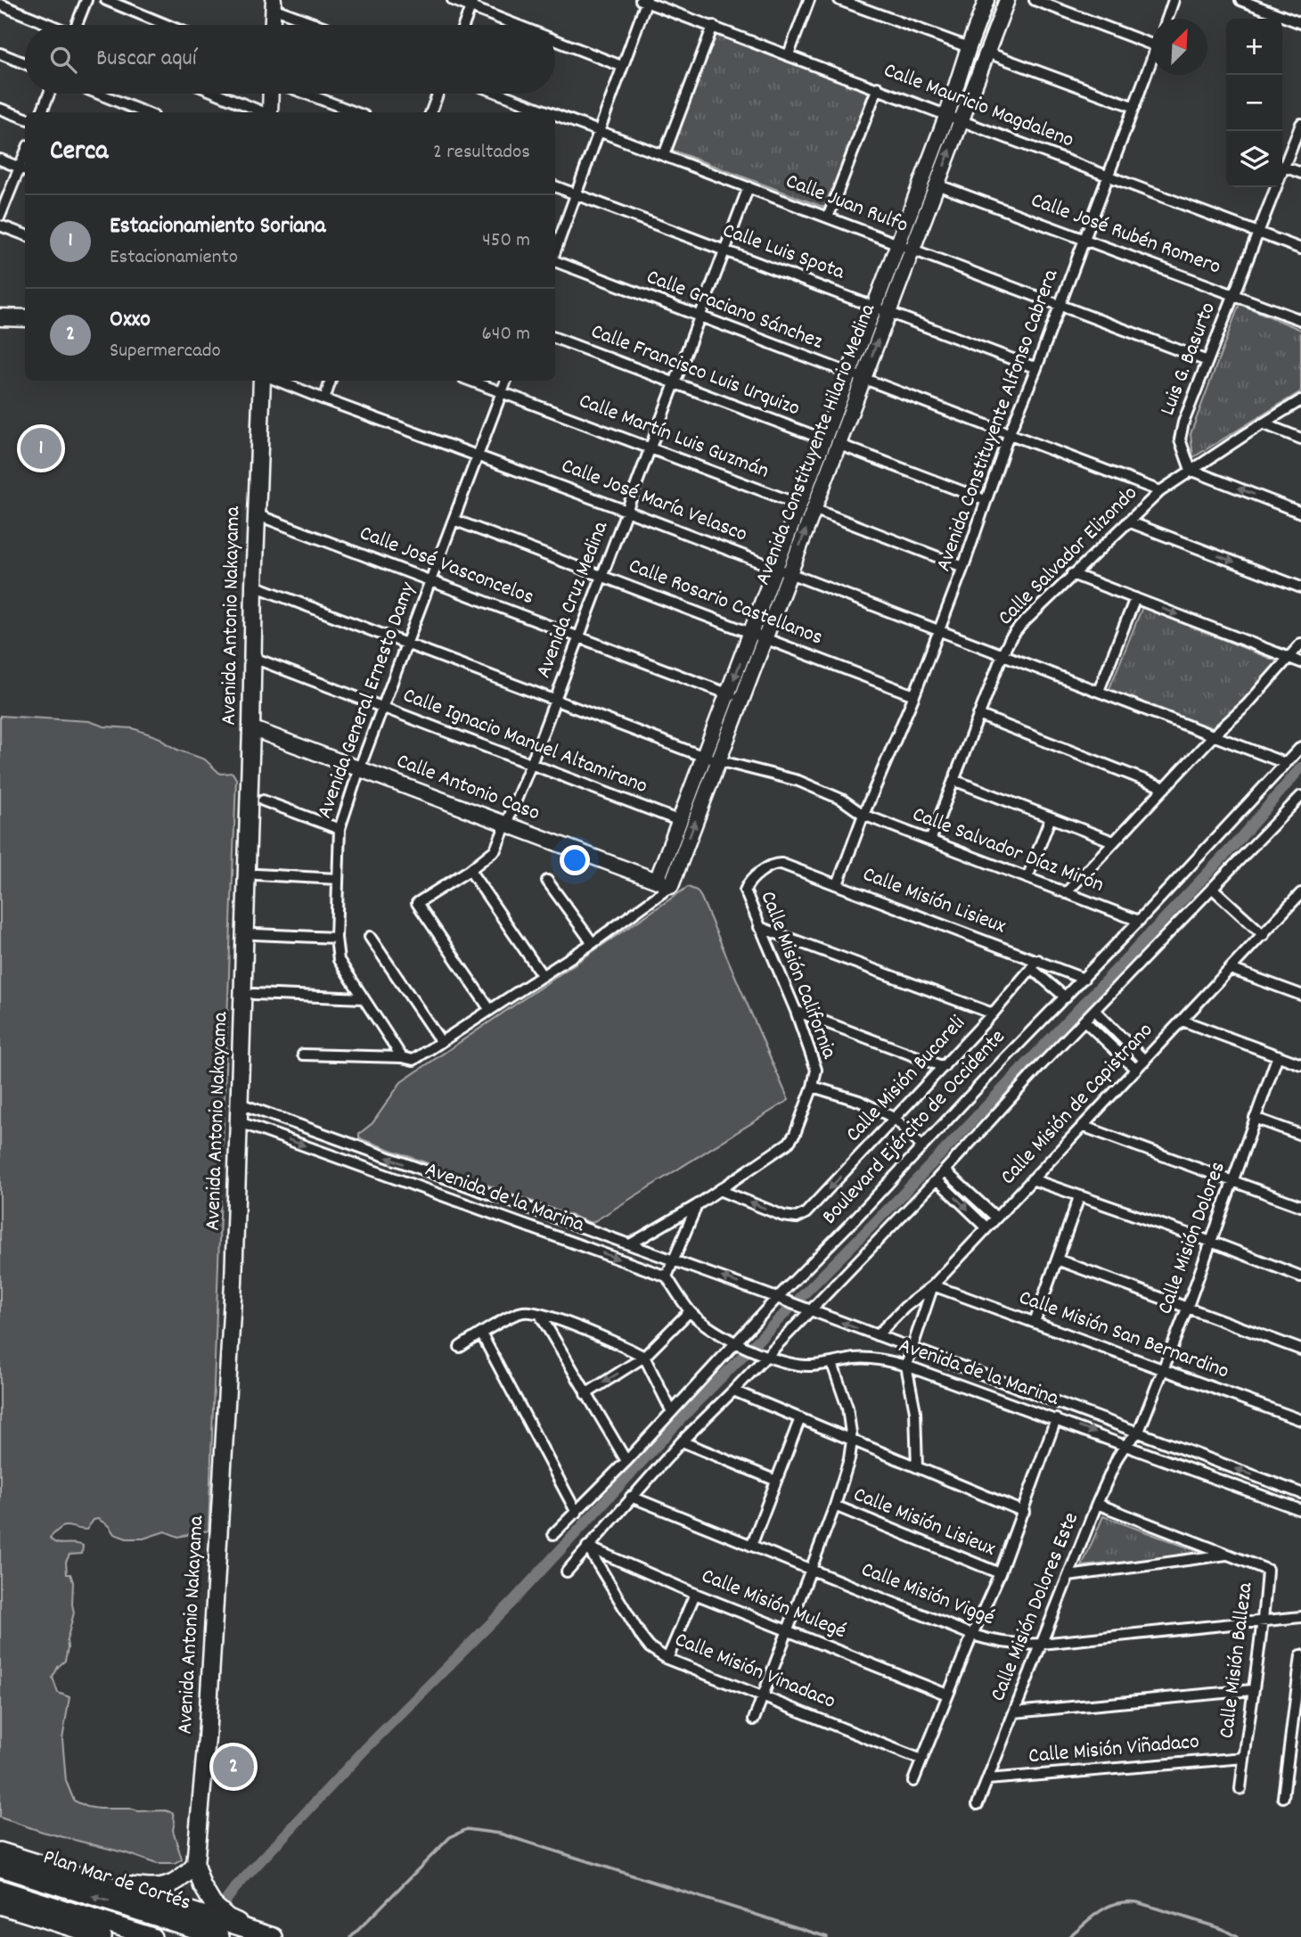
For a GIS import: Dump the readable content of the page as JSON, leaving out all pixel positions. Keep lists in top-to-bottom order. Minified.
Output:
{"streets":{"highway":["Plan Mar de Cortés"],"main road":["Avenida Antonio Nakayama"],"street":["Calle Mauricio Magdaleno","Calle Juan Rulfo","Calle José Rubén Romero","Calle Luis Spota","Calle Graciano Sánchez","Luis G. Basurto","Calle Francisco Luis Urquizo","Avenida Constituyente Alfonso Cabrera","Calle Martín Luis Guzmán","Avenida Constituyente Hilario Medina","Calle José María Velasco","Calle Salvador Elizondo","Calle José Vasconcelos","Avenida Cruz Medina","Calle Rosario Castellanos","Avenida General Ernesto Damy","Calle Ignacio Manuel Altamirano","Calle Antonio Caso","Calle Salvador Díaz Mirón","Calle Misión Lisieux","Calle Misión California","Calle Misión Bucareli","Calle Misión de Capistrano","Boulevard Ejército de Occidente","Avenida de la Marina","Calle Misión Dolores","Calle Misión San Bernardino","Calle Misión Viggé","Calle Misión Mulegé","Calle Misión Dolores Este","Calle Misión Balleza","Calle Misión Vinadaco","Calle Misión Viñadaco"]},"crossings":[["Calle Mauricio Magdaleno","Luis G. Basurto"],["Calle Mauricio Magdaleno","Avenida Constituyente Alfonso Cabrera"],["Calle Mauricio Magdaleno","Avenida Constituyente Hilario Medina"],["Calle Juan Rulfo","Luis G. Basurto"],["Calle Juan Rulfo","Avenida Constituyente Alfonso Cabrera"],["Calle Juan Rulfo","Avenida Constituyente Hilario Medina"],["Calle Juan Rulfo","Avenida Cruz Medina"],["Calle José Rubén Romero","Luis G. Basurto"],["Calle José Rubén Romero","Avenida Constituyente Alfonso Cabrera"],["Calle José Rubén Romero","Avenida Constituyente Hilario Medina"],["Calle Luis Spota","Avenida Constituyente Alfonso Cabrera"],["Calle Luis Spota","Avenida Constituyente Hilario Medina"],["Calle Luis Spota","Avenida Cruz Medina"],["Calle Graciano Sánchez","Avenida Constituyente Alfonso Cabrera"],["Calle Graciano Sánchez","Avenida Constituyente Hilario Medina"],["Calle Graciano Sánchez","Calle Salvador Elizondo"],["Calle Graciano Sánchez","Avenida Cruz Medina"],["Luis G. Basurto","Calle Salvador Elizondo"],["Calle Francisco Luis Urquizo","Avenida Constituyente Alfonso Cabrera"],["Calle Francisco Luis Urquizo","Avenida Constituyente Hilario Medina"],["Calle Francisco Luis Urquizo","Avenida Cruz Medina"],["Avenida Constituyente Alfonso Cabrera","Calle José María Velasco"],["Avenida Constituyente Alfonso Cabrera","Calle Rosario Castellanos"],["Avenida Constituyente Alfonso Cabrera","Calle Salvador Díaz Mirón"],["Avenida Constituyente Alfonso Cabrera","Calle Misión Lisieux"],["Calle Martín Luis Guzmán","Avenida Constituyente Hilario Medina"],["Calle Martín Luis Guzmán","Avenida Cruz Medina"],["Calle Martín Luis Guzmán","Avenida General Ernesto Damy"],["Avenida Constituyente Hilario Medina","Calle José María Velasco"],["Avenida Constituyente Hilario Medina","Calle José Vasconcelos"],["Avenida Constituyente Hilario Medina","Calle Rosario Castellanos"],["Avenida Constituyente Hilario Medina","Calle Ignacio Manuel Altamirano"],["Avenida Constituyente Hilario Medina","Calle Antonio Caso"],["Avenida Constituyente Hilario Medina","Calle Salvador Díaz Mirón"],["Calle José María Velasco","Calle Salvador Elizondo"],["Calle José María Velasco","Avenida Cruz Medina"],["Calle José María Velasco","Avenida General Ernesto Damy"],["Calle José María Velasco","Boulevard Ejército de Occidente"],["Calle Salvador Elizondo","Calle Salvador Díaz Mirón"],["Calle José Vasconcelos","Avenida Cruz Medina"],["Calle José Vasconcelos","Avenida Antonio Nakayama"],["Calle José Vasconcelos","Avenida General Ernesto Damy"],["Avenida Cruz Medina","Calle Rosario Castellanos"],["Avenida Cruz Medina","Calle Ignacio Manuel Altamirano"],["Avenida Cruz Medina","Calle Antonio Caso"],["Calle Rosario Castellanos","Avenida General Ernesto Damy"],["Avenida Antonio Nakayama","Calle Ignacio Manuel Altamirano"],["Avenida Antonio Nakayama","Calle Antonio Caso"],["Avenida Antonio Nakayama","Avenida de la Marina"],["Avenida General Ernesto Damy","Calle Ignacio Manuel Altamirano"],["Avenida General Ernesto Damy","Calle Antonio Caso"],["Calle Salvador Díaz Mirón","Boulevard Ejército de Occidente"],["Calle Misión Lisieux","Calle Misión California"],["Calle Misión Lisieux","Calle Misión Bucareli"],["Calle Misión Lisieux","Boulevard Ejército de Occidente"],["Calle Misión California","Calle Misión Bucareli"],["Calle Misión California","Avenida de la Marina"],["Calle Misión de Capistrano","Avenida de la Marina"],["Calle Misión de Capistrano","Calle Misión San Bernardino"],["Boulevard Ejército de Occidente","Avenida de la Marina"],["Avenida de la Marina","Calle Misión Dolores"],["Avenida de la Marina","Calle Misión Dolores Este"],["Calle Misión Dolores","Calle Misión San Bernardino"],["Calle Misión Dolores","Calle Misión Dolores Este"],["Calle Misión Viggé","Calle Misión Dolores Este"],["Calle Misión Viggé","Calle Misión Balleza"],["Calle Misión Mulegé","Calle Misión Vinadaco"],["Calle Misión Dolores Este","Calle Misión Balleza"],["Calle Misión Dolores Este","Calle Misión Viñadaco"],["Calle Misión Balleza","Calle Misión Viñadaco"]],"north":"top right","page":{"map_buttons":["+","−"],"search":"Buscar aquí","heading":["Cerca","2 resultados"],"list":[{"mark":"1","name":"Estacionamiento Soriana","note":"Estacionamiento","value":"450 m"},{"mark":"2","name":"Oxxo","note":"Supermercado","value":"640 m"}],"pins":["1","2"]}}
